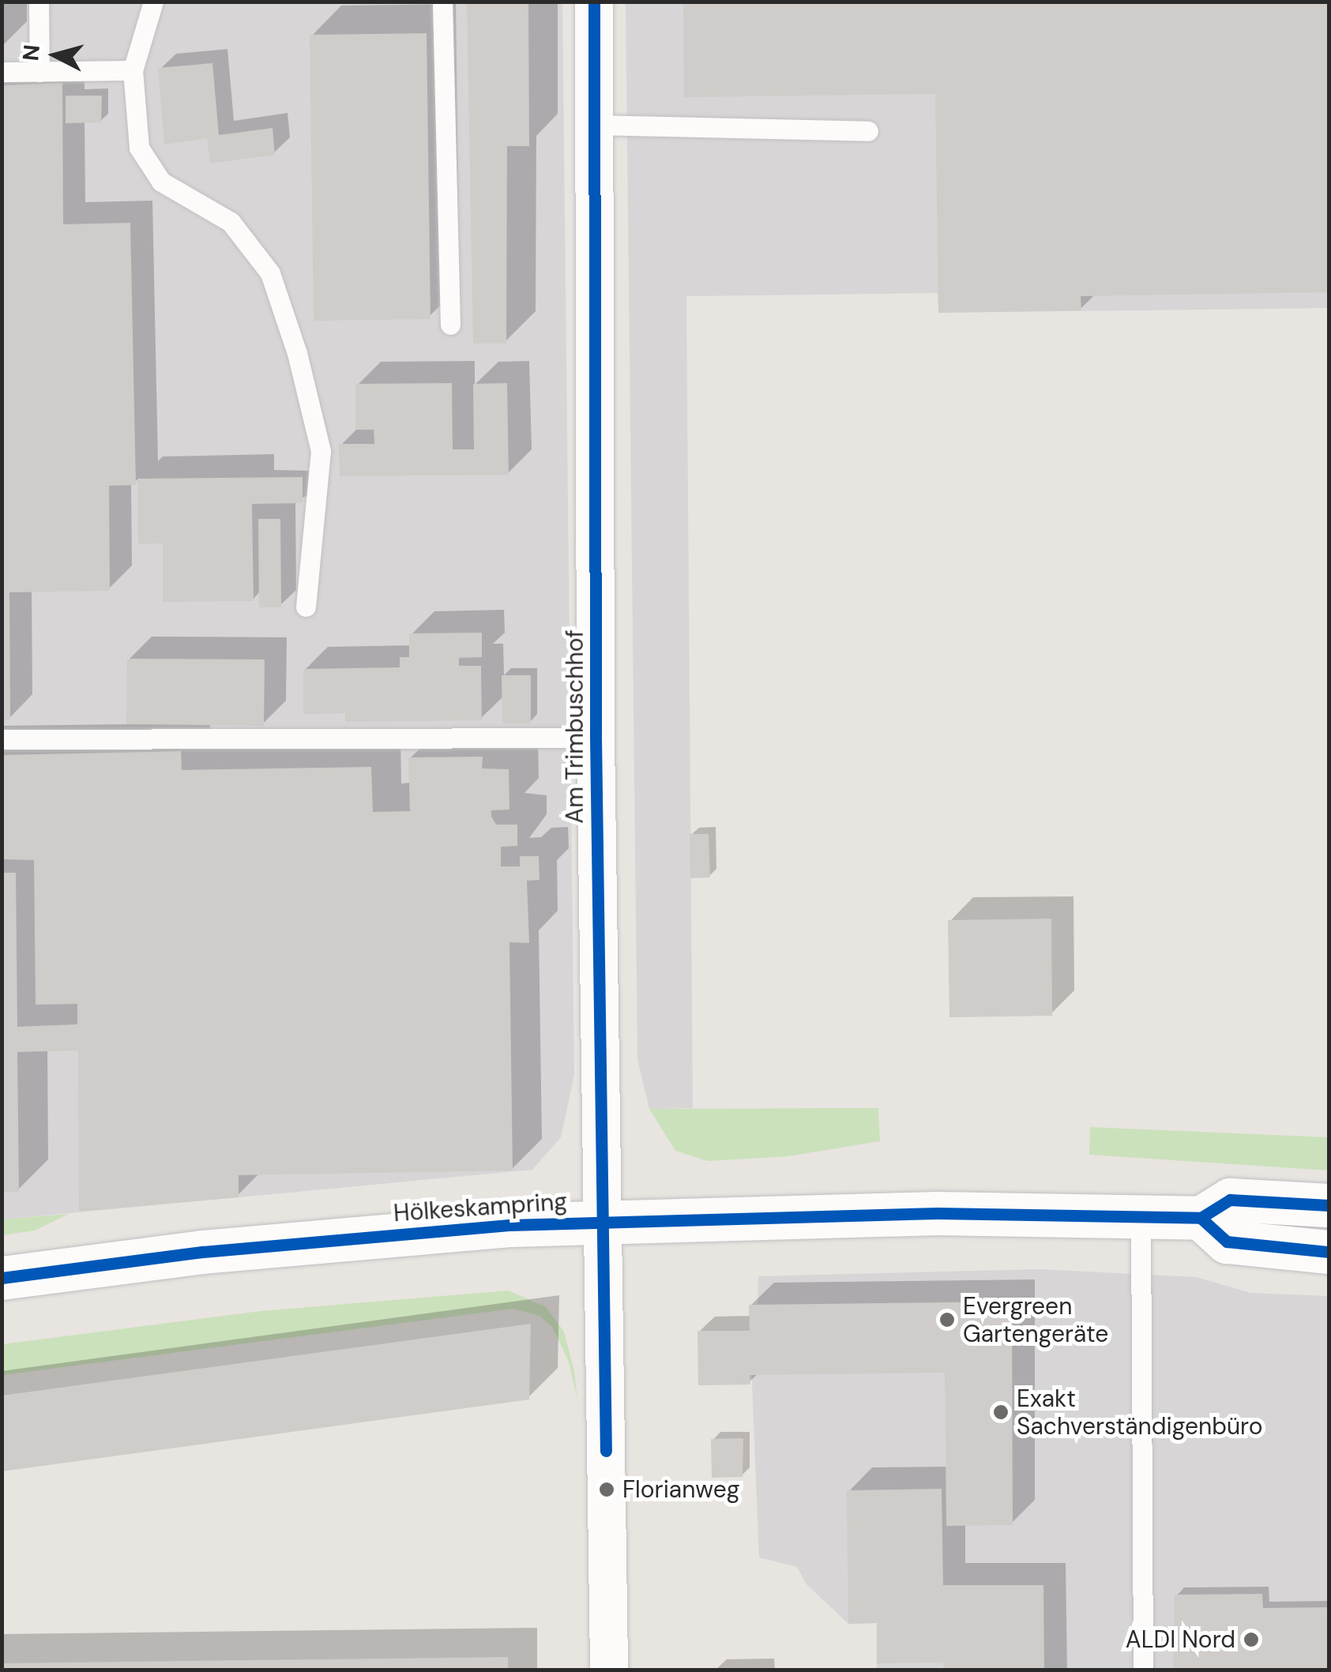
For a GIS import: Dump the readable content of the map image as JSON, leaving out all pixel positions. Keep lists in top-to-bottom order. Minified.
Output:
{"streets":{"main road":["Hölkeskampring"],"street":["Am Trimbuschhof"]},"crossings":[["Am Trimbuschhof","Hölkeskampring"]],"places":["Evergreen Gartengeräte","Exakt Sachverständigenbüro","Florianweg","ALDI Nord"],"north":"left"}
